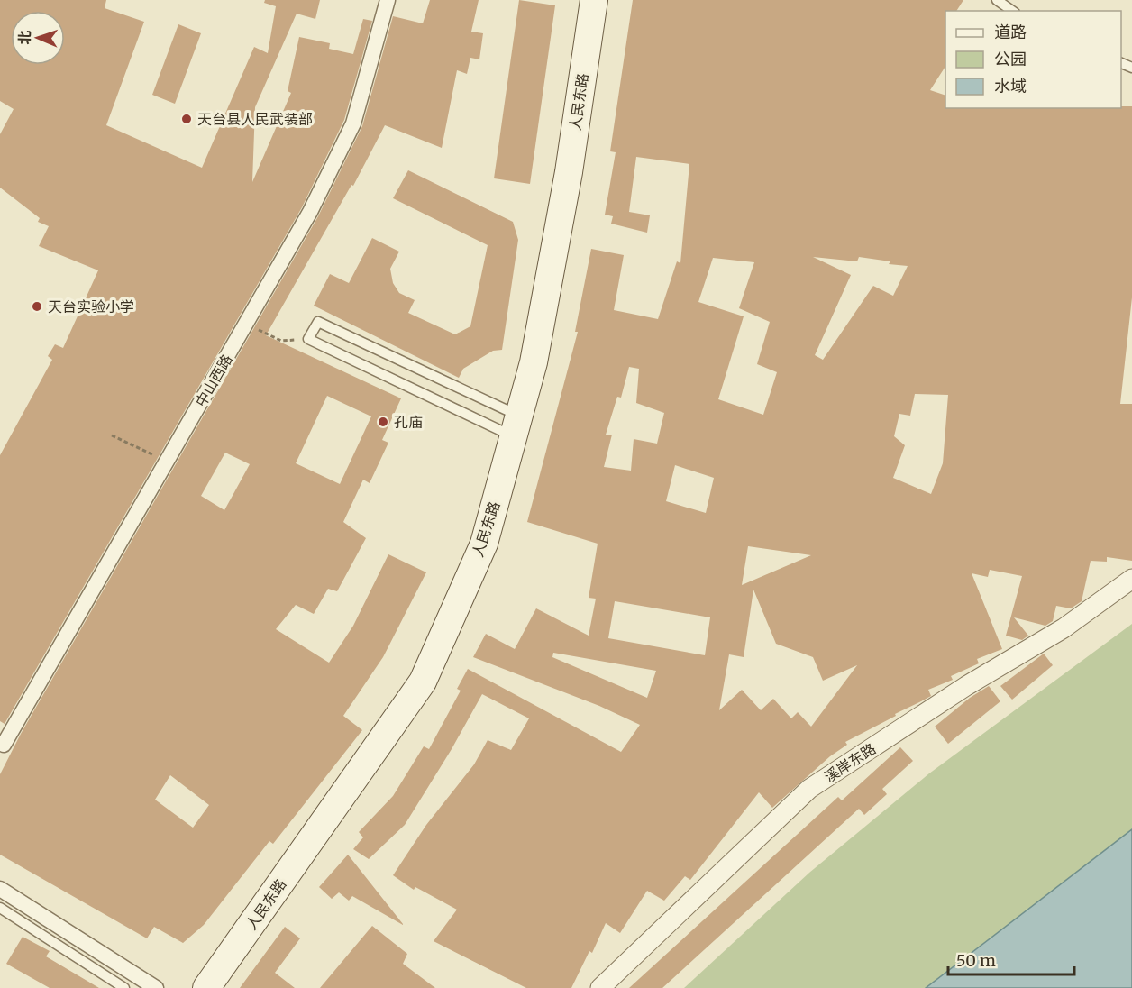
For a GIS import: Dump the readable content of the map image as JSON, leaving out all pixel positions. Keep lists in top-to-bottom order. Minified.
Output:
{"streets":{"main road":["人民东路"],"street":["中山西路","溪岸东路"]},"places":["天台县人民武装部","天台实验小学","孔庙"],"legend":["道路","公园","水域"],"scale_bar":"50 m","north":"left"}
